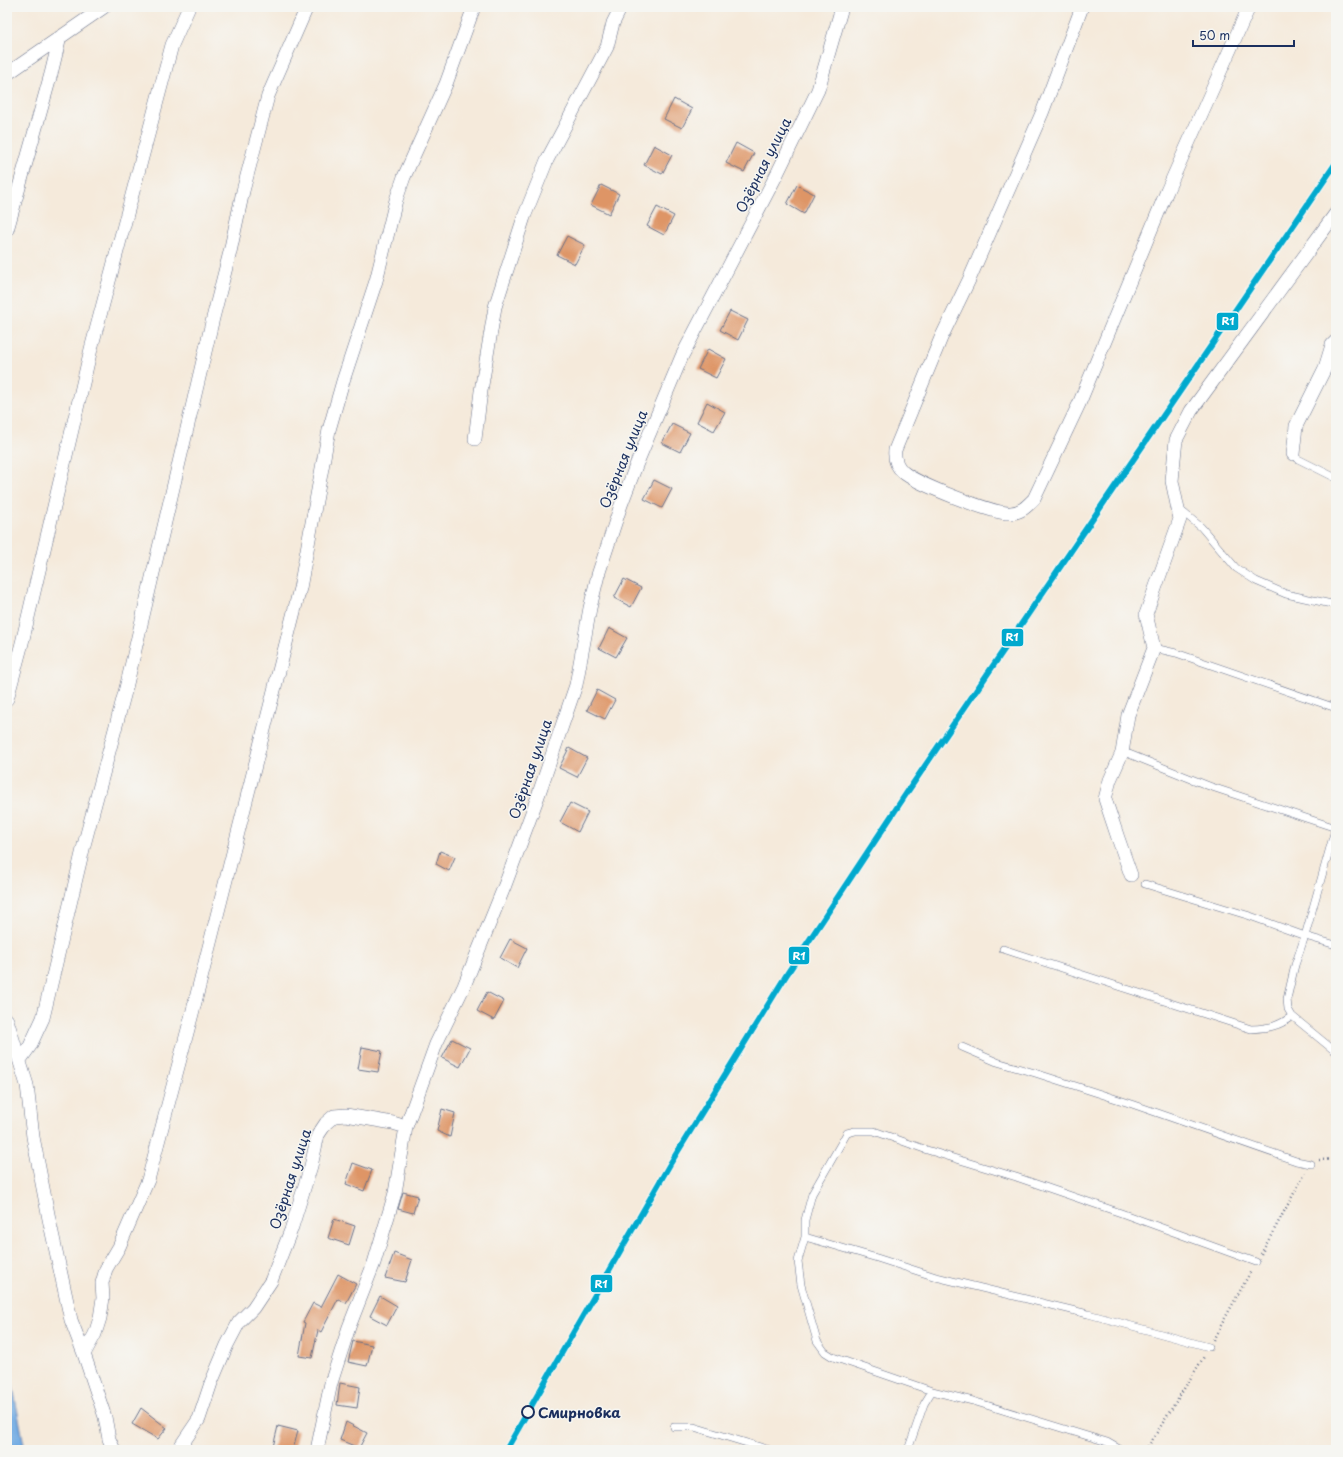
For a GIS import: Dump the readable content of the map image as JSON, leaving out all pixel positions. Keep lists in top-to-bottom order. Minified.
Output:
{"streets":{"street":["Озёрная улица"]},"places":["Смирновка"],"lines":["transit line R1"],"scale_bar":"50 m"}
